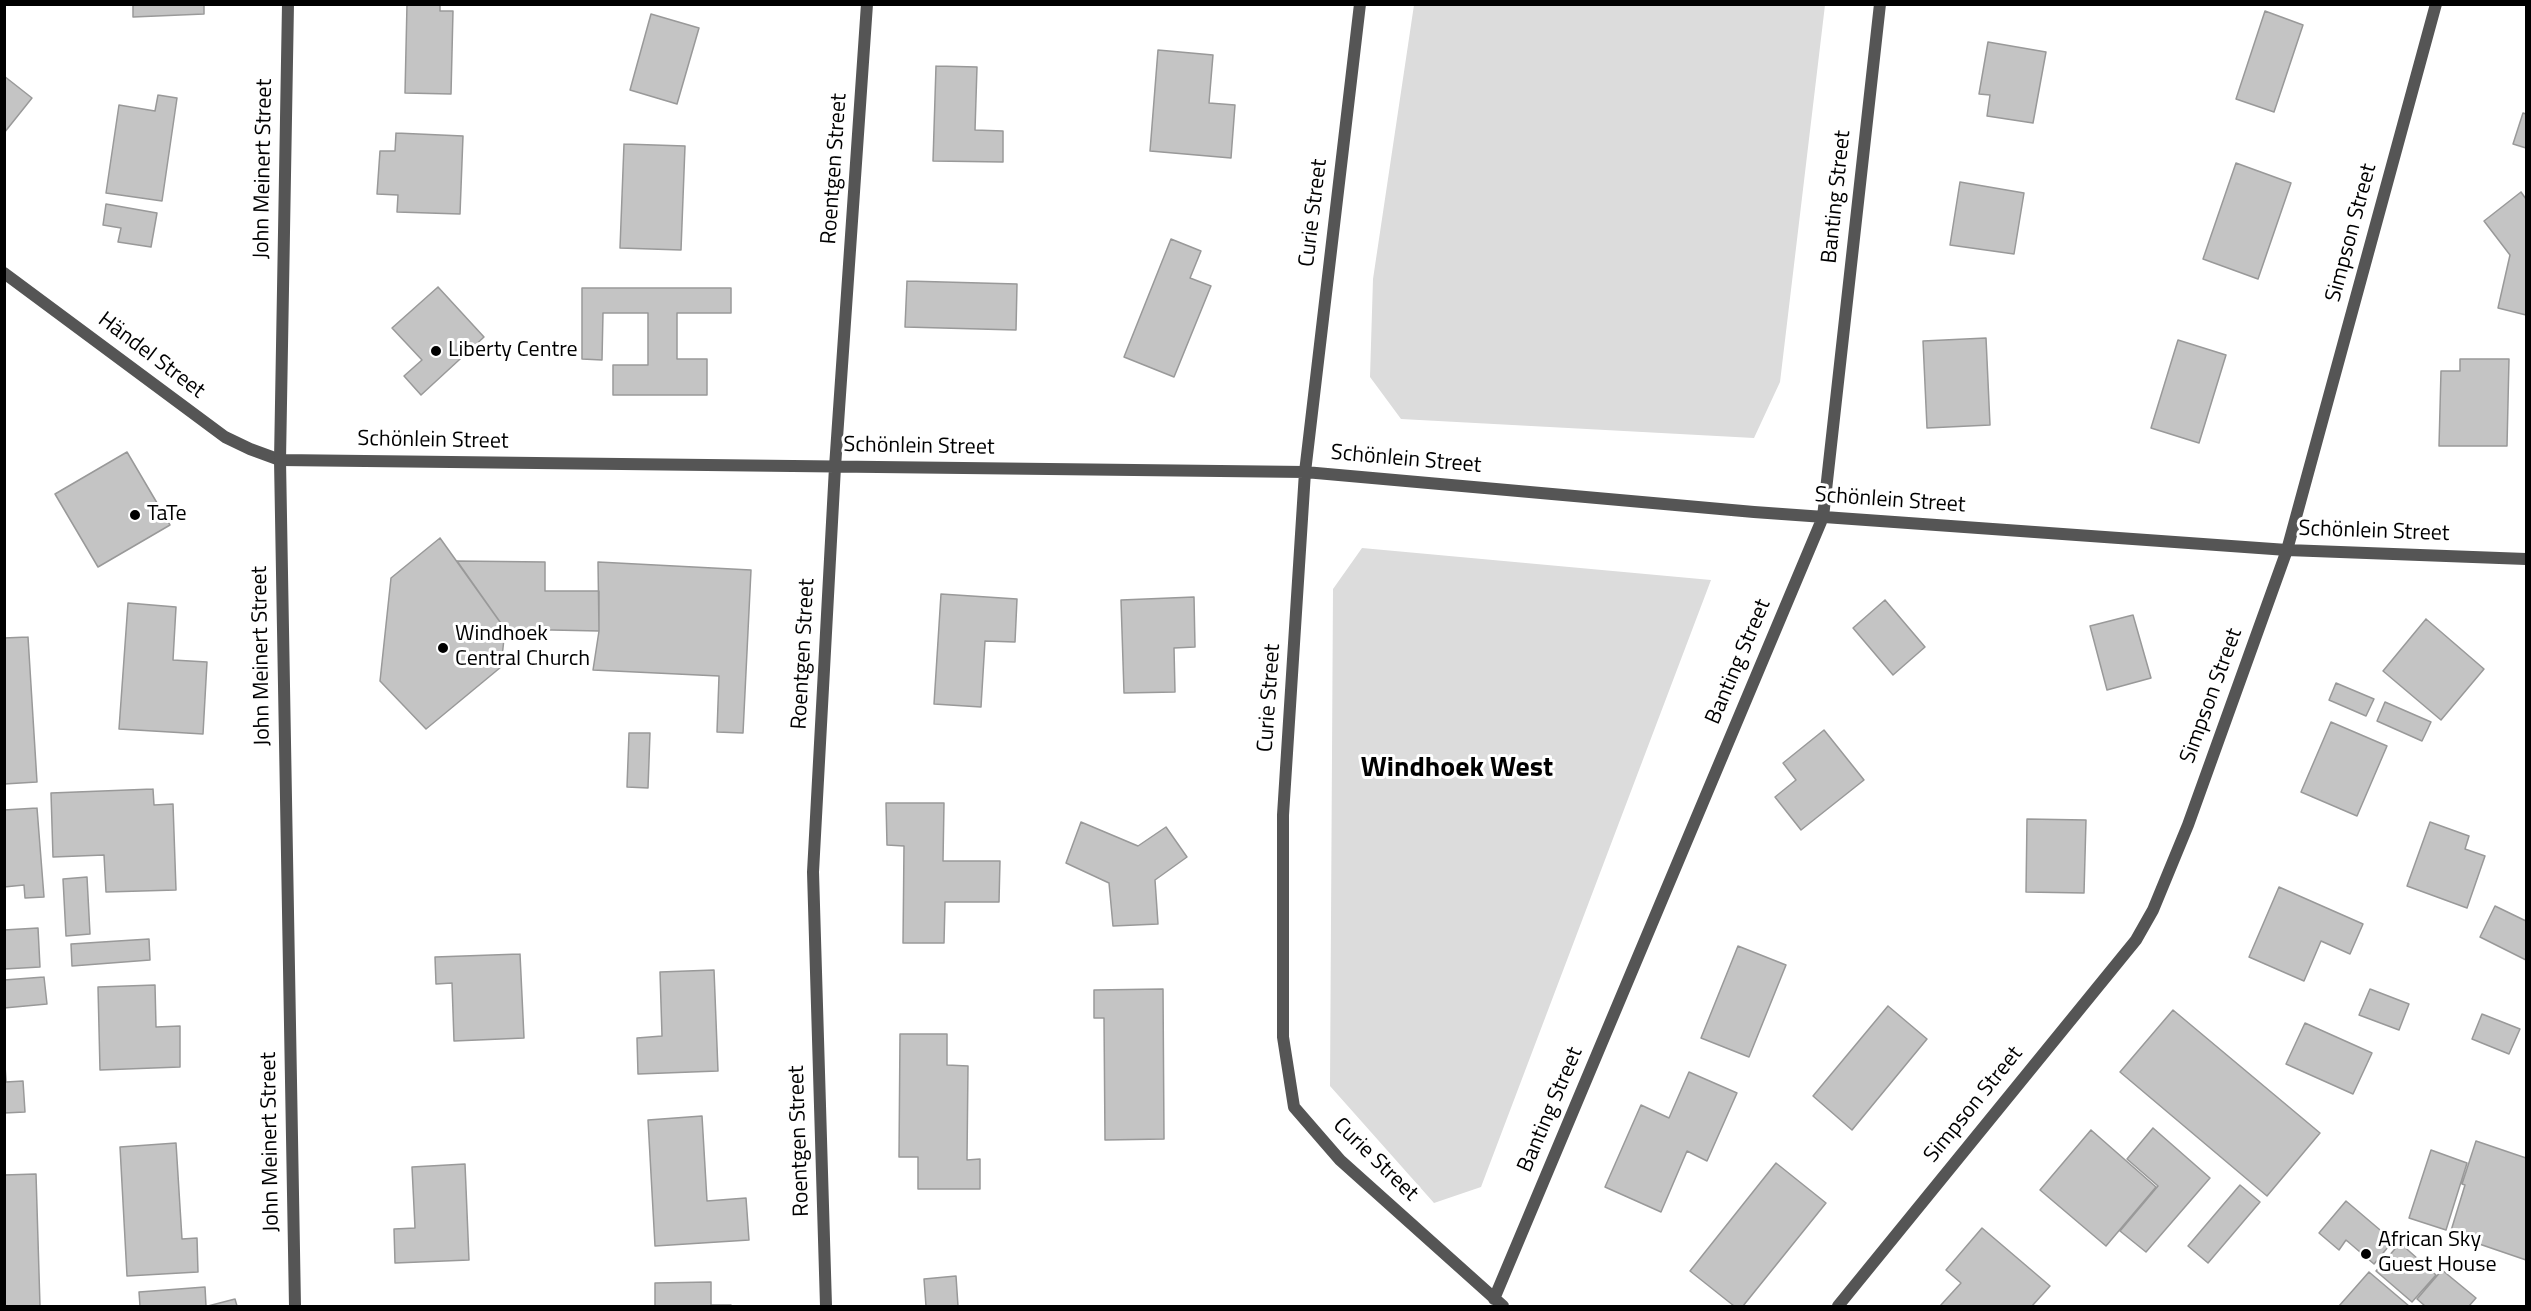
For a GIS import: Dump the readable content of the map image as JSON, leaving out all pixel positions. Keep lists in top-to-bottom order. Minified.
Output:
{"streets":{"street":["John Meinert Street","Roentgen Street","Banting Street","Curie Street","Simpson Street","Händel Street","Schönlein Street"]},"crossings":[["John Meinert Street","Händel Street"],["John Meinert Street","Schönlein Street"],["Roentgen Street","Schönlein Street"],["Banting Street","Curie Street"],["Banting Street","Schönlein Street"],["Curie Street","Schönlein Street"],["Simpson Street","Schönlein Street"],["Händel Street","Schönlein Street"]],"districts":["Windhoek West"],"places":["Liberty Centre","TaTe","Windhoek Central Church","African Sky Guest House"]}
